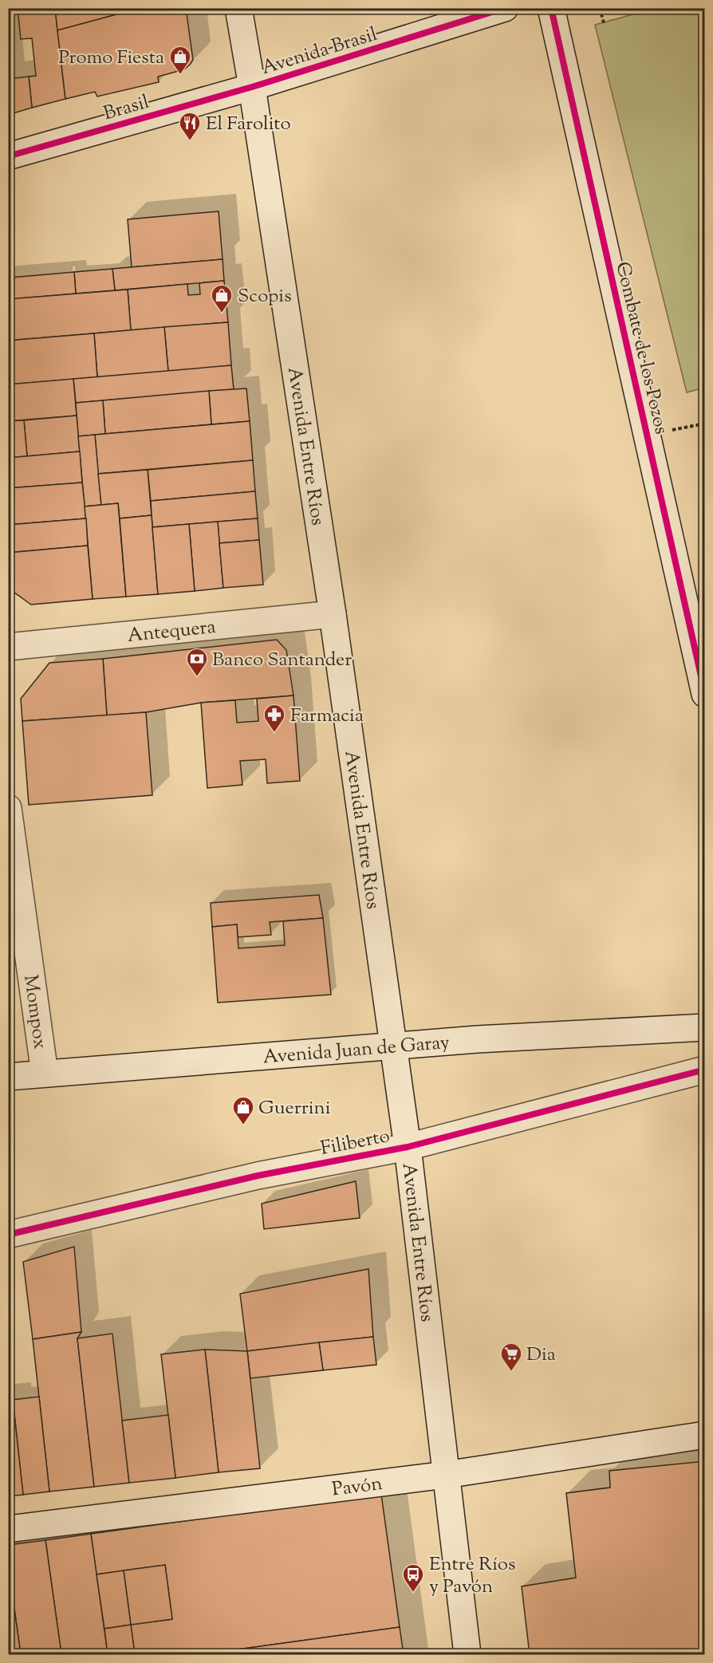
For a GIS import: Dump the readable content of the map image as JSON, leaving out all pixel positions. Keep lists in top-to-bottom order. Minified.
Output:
{"streets":{"street":["Avenida Brasil","Brasil","Combate de los Pozos","Avenida Entre Ríos","Antequera","Mompox","Avenida Juan de Garay","Filiberto","Pavón"]},"crossings":[["Avenida Brasil","Brasil"],["Avenida Brasil","Avenida Entre Ríos"],["Brasil","Avenida Entre Ríos"],["Avenida Entre Ríos","Antequera"],["Avenida Entre Ríos","Avenida Juan de Garay"],["Avenida Entre Ríos","Filiberto"],["Avenida Entre Ríos","Pavón"],["Mompox","Avenida Juan de Garay"]],"places":{"shop":["Promo Fiesta","Scopis","Guerrini"],"restaurant":["El Farolito"],"bank":["Banco Santander"],"pharmacy":["Farmacia"],"supermarket":["Dia"],"bus stop":["Entre Ríos y Pavón"]}}
